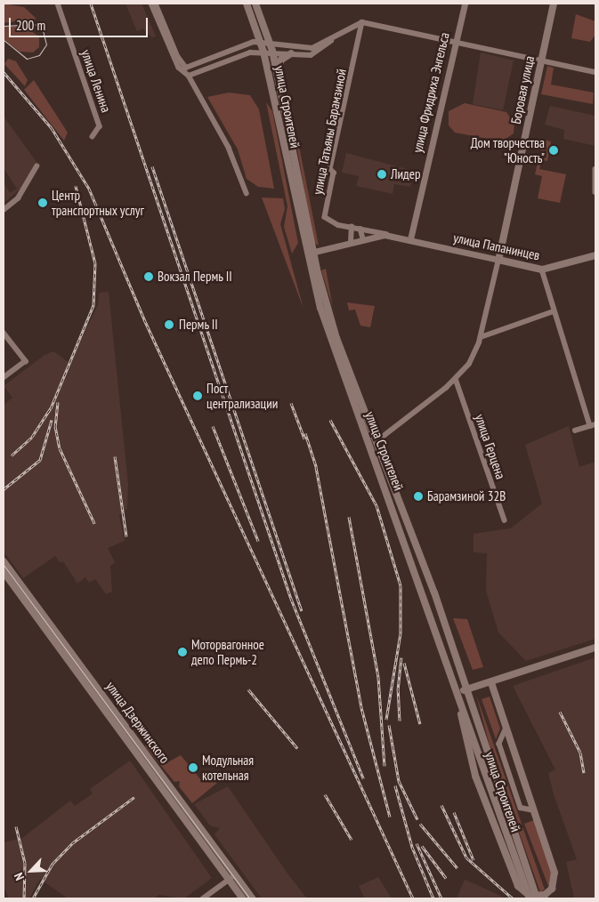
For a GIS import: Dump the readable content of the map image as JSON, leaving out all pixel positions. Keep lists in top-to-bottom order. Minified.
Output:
{"streets":{"main road":["Боровая улица","улица Строителей","улица Папанинцев","улица Дзержинского"],"street":["улица Ленина","улица Фридриха Энгельса","улица Татьяны Барамзиной","улица Герцена"]},"crossings":[["Боровая улица","улица Папанинцев"],["улица Фридриха Энгельса","улица Папанинцев"],["улица Строителей","улица Папанинцев"],["улица Татьяны Барамзиной","улица Папанинцев"]],"places":["Дом творчества \"Юность\"","Лидер","Центр транспортных услуг","Вокзал Пермь II","Пермь II","Пост централизации","Барамзиной 32В","Моторвагонное депо Пермь-2","Модульная котельная"],"scale_bar":"200 m","north":"bottom left"}
